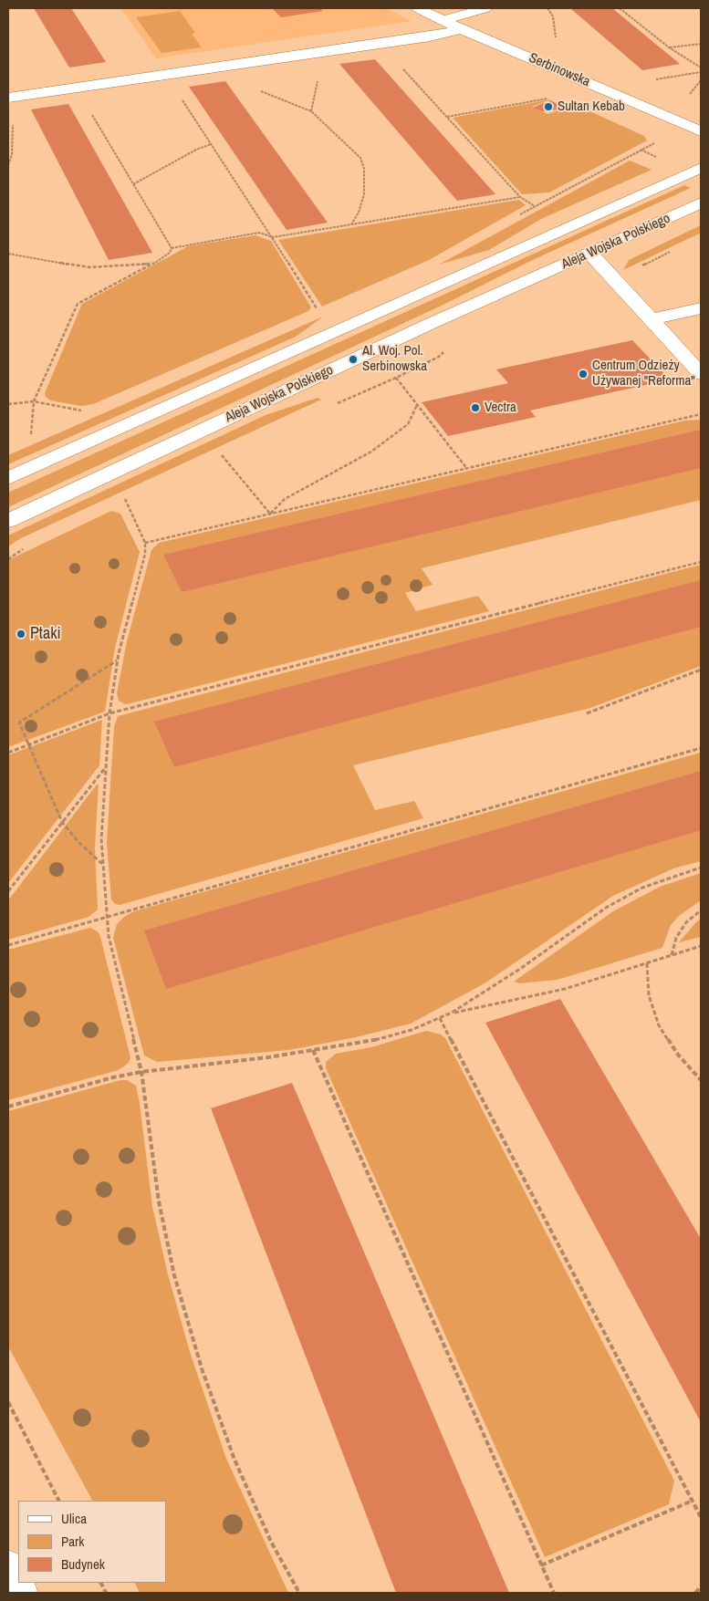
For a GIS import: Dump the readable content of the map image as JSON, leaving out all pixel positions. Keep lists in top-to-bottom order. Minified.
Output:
{"streets":{"main road":["Serbinowska","Aleja Wojska Polskiego"]},"places":["Sultan Kebab","Al. Woj. Pol. Serbinowska","Centrum Odzieży Używanej \"Reforma\"","Vectra","Ptaki"],"legend":["Ulica","Park","Budynek"]}
